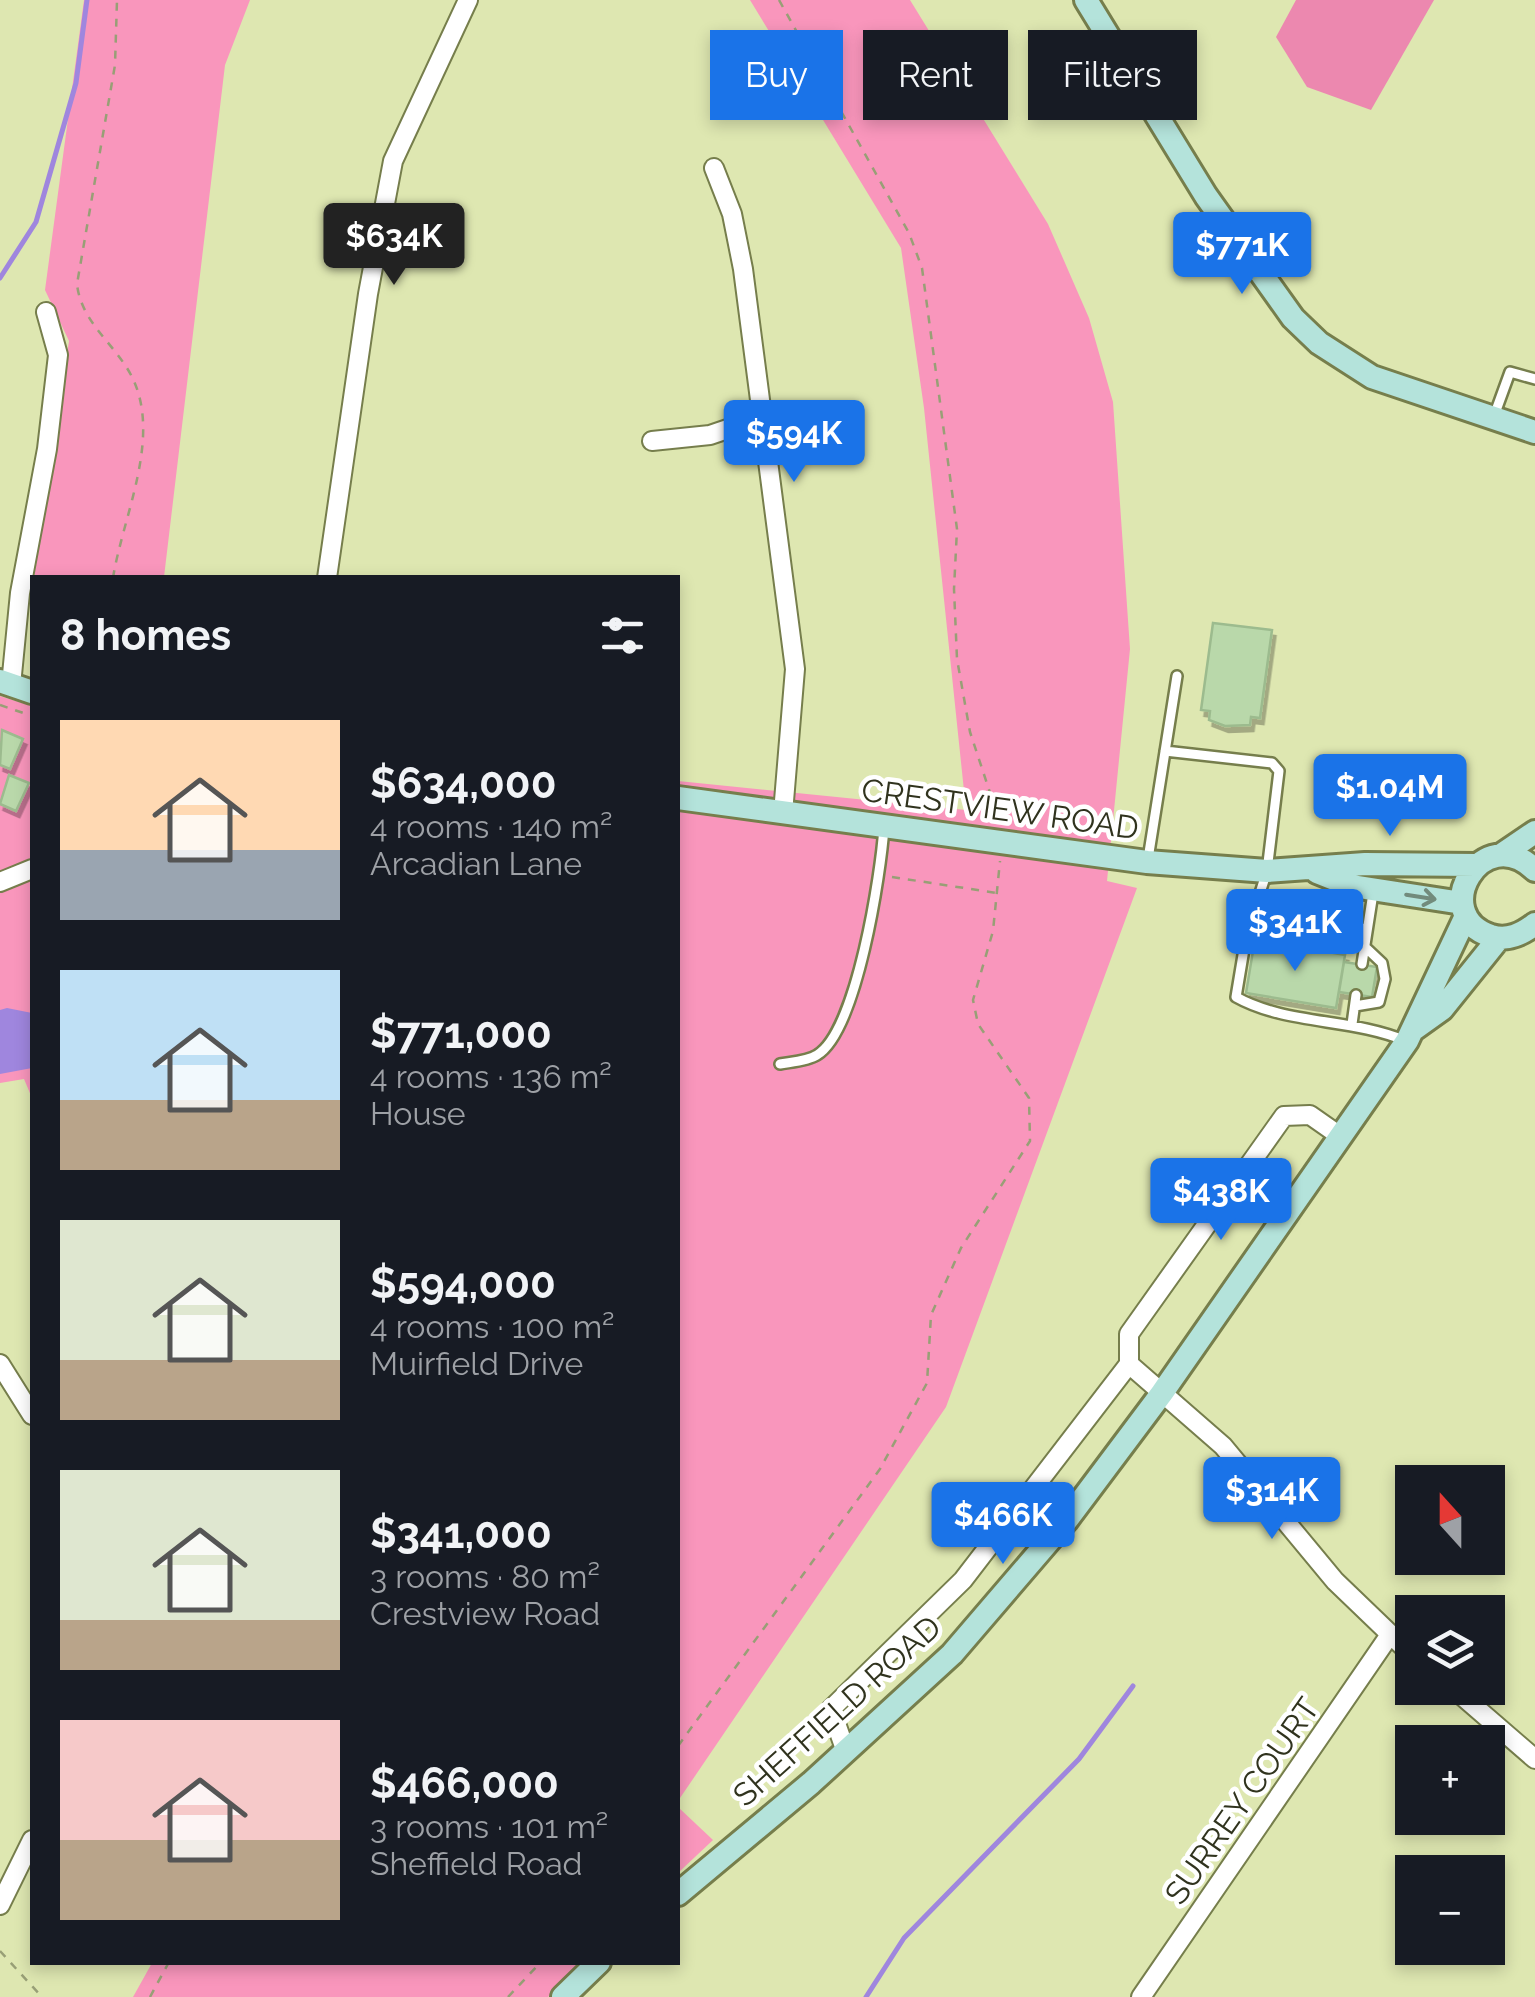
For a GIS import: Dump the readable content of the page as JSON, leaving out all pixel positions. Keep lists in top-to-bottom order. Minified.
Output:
{"streets":{"street":["CRESTVIEW ROAD","SHEFFIELD ROAD","SURREY COURT"]},"crossings":[["CRESTVIEW ROAD","SHEFFIELD ROAD"]],"north":"top","page":{"chip":["Buy","Rent","Filters"],"price":["$634K","$771K","$594K","$1.04M","$341K","$438K","$314K","$466K"],"heading":"8 homes","list":[{"name":"$634,000","note":"4 rooms · 140 m² · Arcadian Lane"},{"name":"$771,000","note":"4 rooms · 136 m² · House"},{"name":"$594,000","note":"4 rooms · 100 m² · Muirfield Drive"},{"name":"$341,000","note":"3 rooms · 80 m² · Crestview Road"},{"name":"$466,000","note":"3 rooms · 101 m² · Sheffield Road"}],"map_buttons":["+","−"]}}
